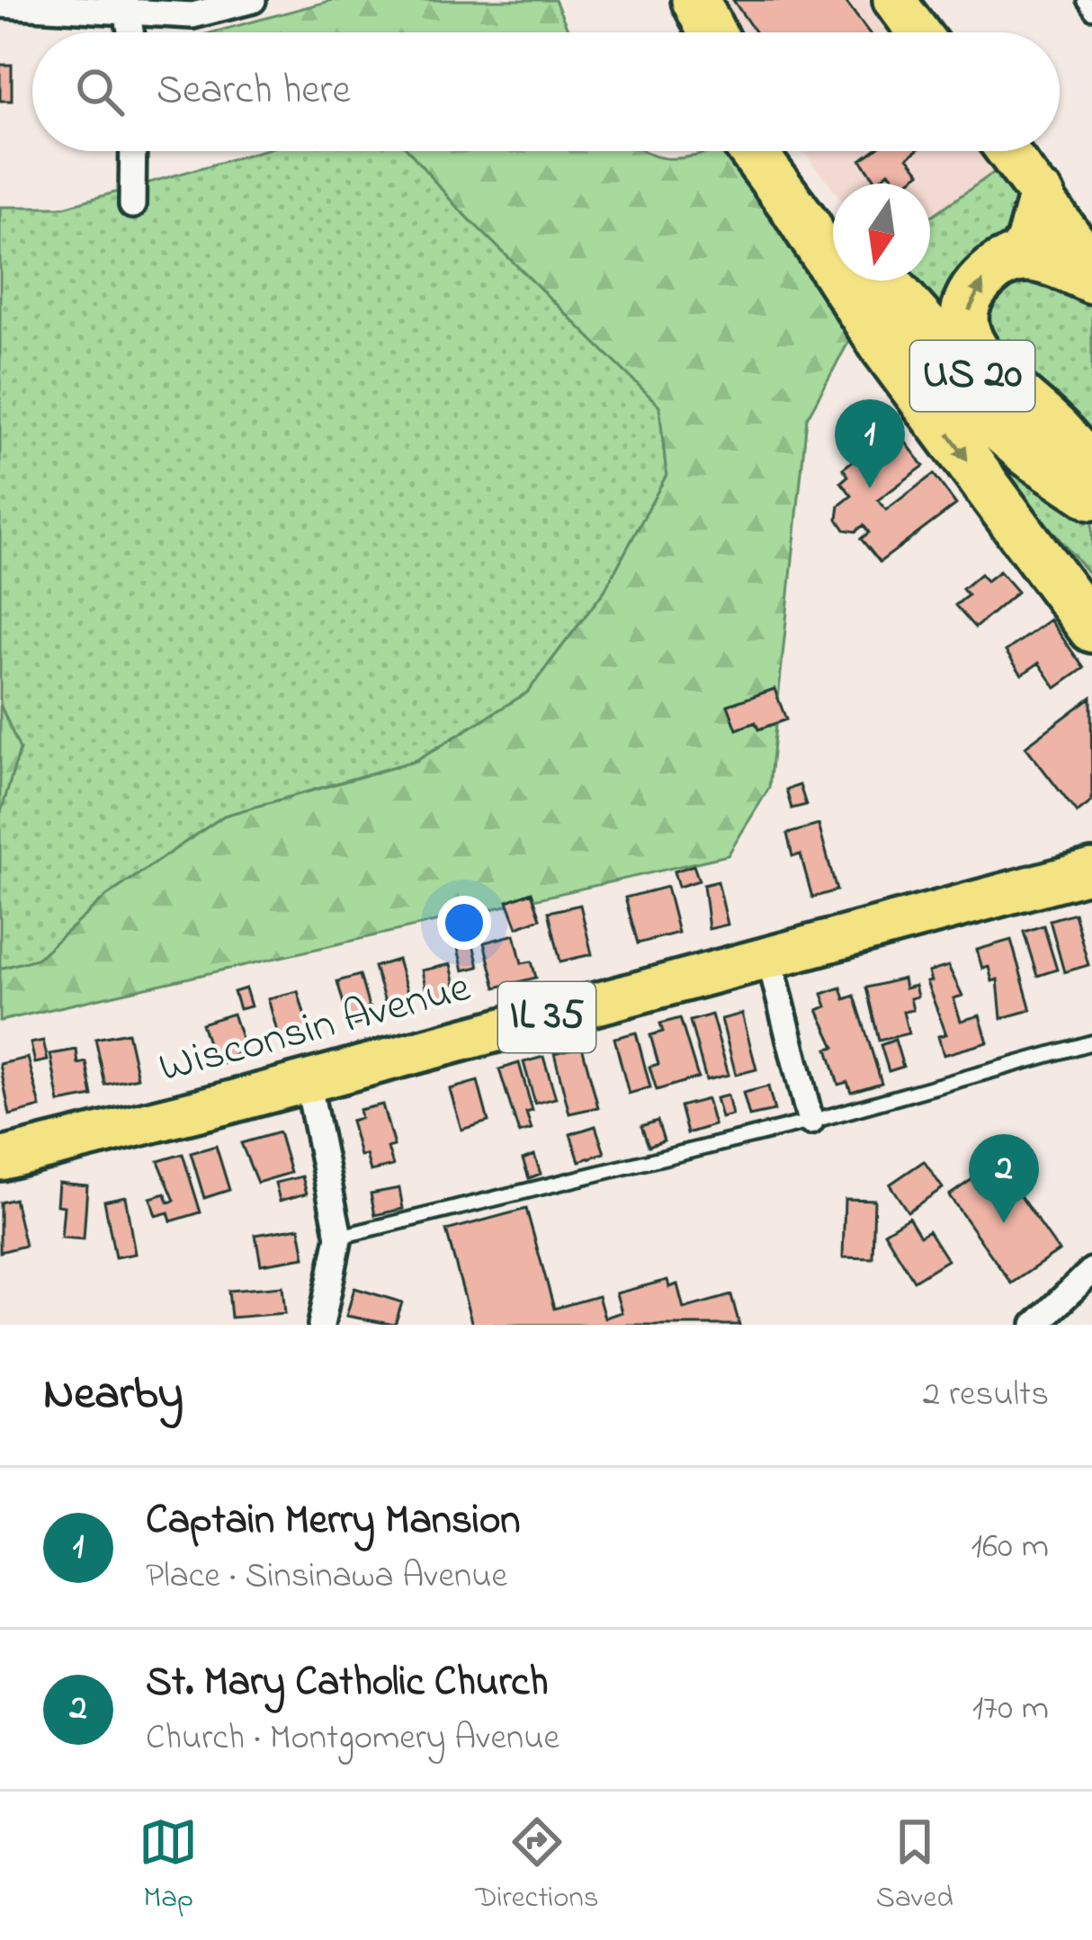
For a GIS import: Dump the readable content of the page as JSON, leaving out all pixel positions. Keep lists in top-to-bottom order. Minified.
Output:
{"streets":{"highway":["US 20"],"main road":["IL 35","Wisconsin Avenue"]},"north":"bottom","page":{"search":"Search here","pins":["1","2"],"heading":["Nearby","2 results"],"list":[{"mark":"1","name":"Captain Merry Mansion","note":"Place · Sinsinawa Avenue","value":"160 m"},{"mark":"2","name":"St. Mary Catholic Church","note":"Church · Montgomery Avenue","value":"170 m"}],"nav":["Map","Directions","Saved"]}}
